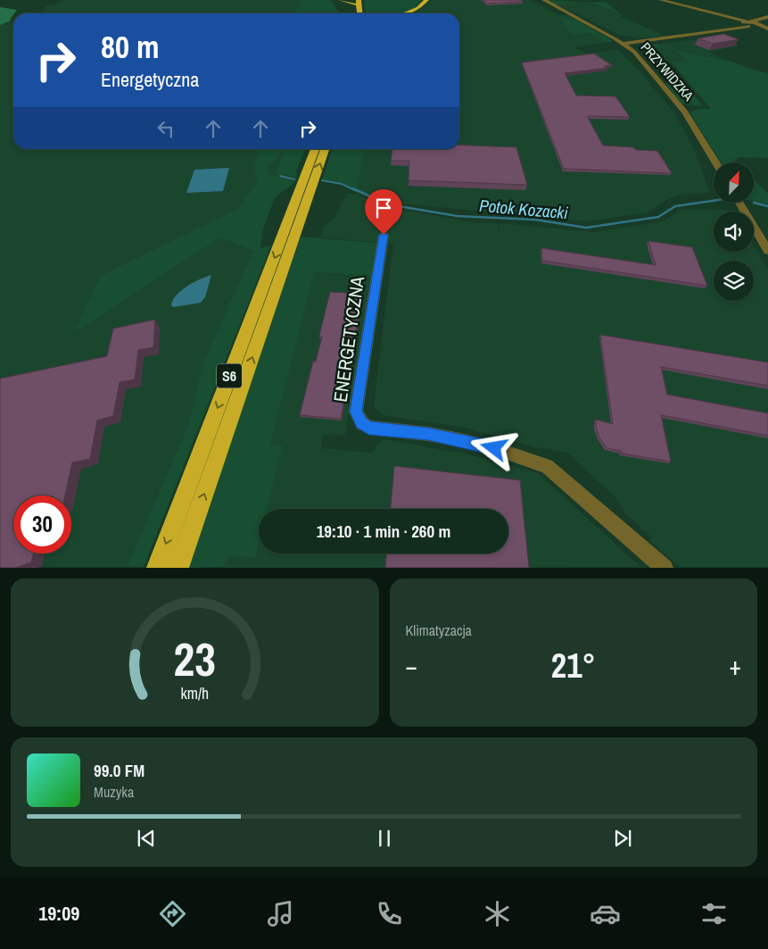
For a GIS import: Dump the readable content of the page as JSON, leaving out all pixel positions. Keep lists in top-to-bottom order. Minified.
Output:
{"streets":{"highway":["S6"],"street":["PRZYWIDZKA","ENERGETYCZNA"]},"water":["Potok Kozacki"],"north":"top right","page":{"turn":["80 m","Energetyczna"],"limit":"30","trip":"19:10 · 1 min · 260 m","tile":"Klimatyzacja","heat":["−","21°","+"],"song":["99.0 FM","Muzyka"],"tabs":"19:09","gauge":["23","km/h"]}}
